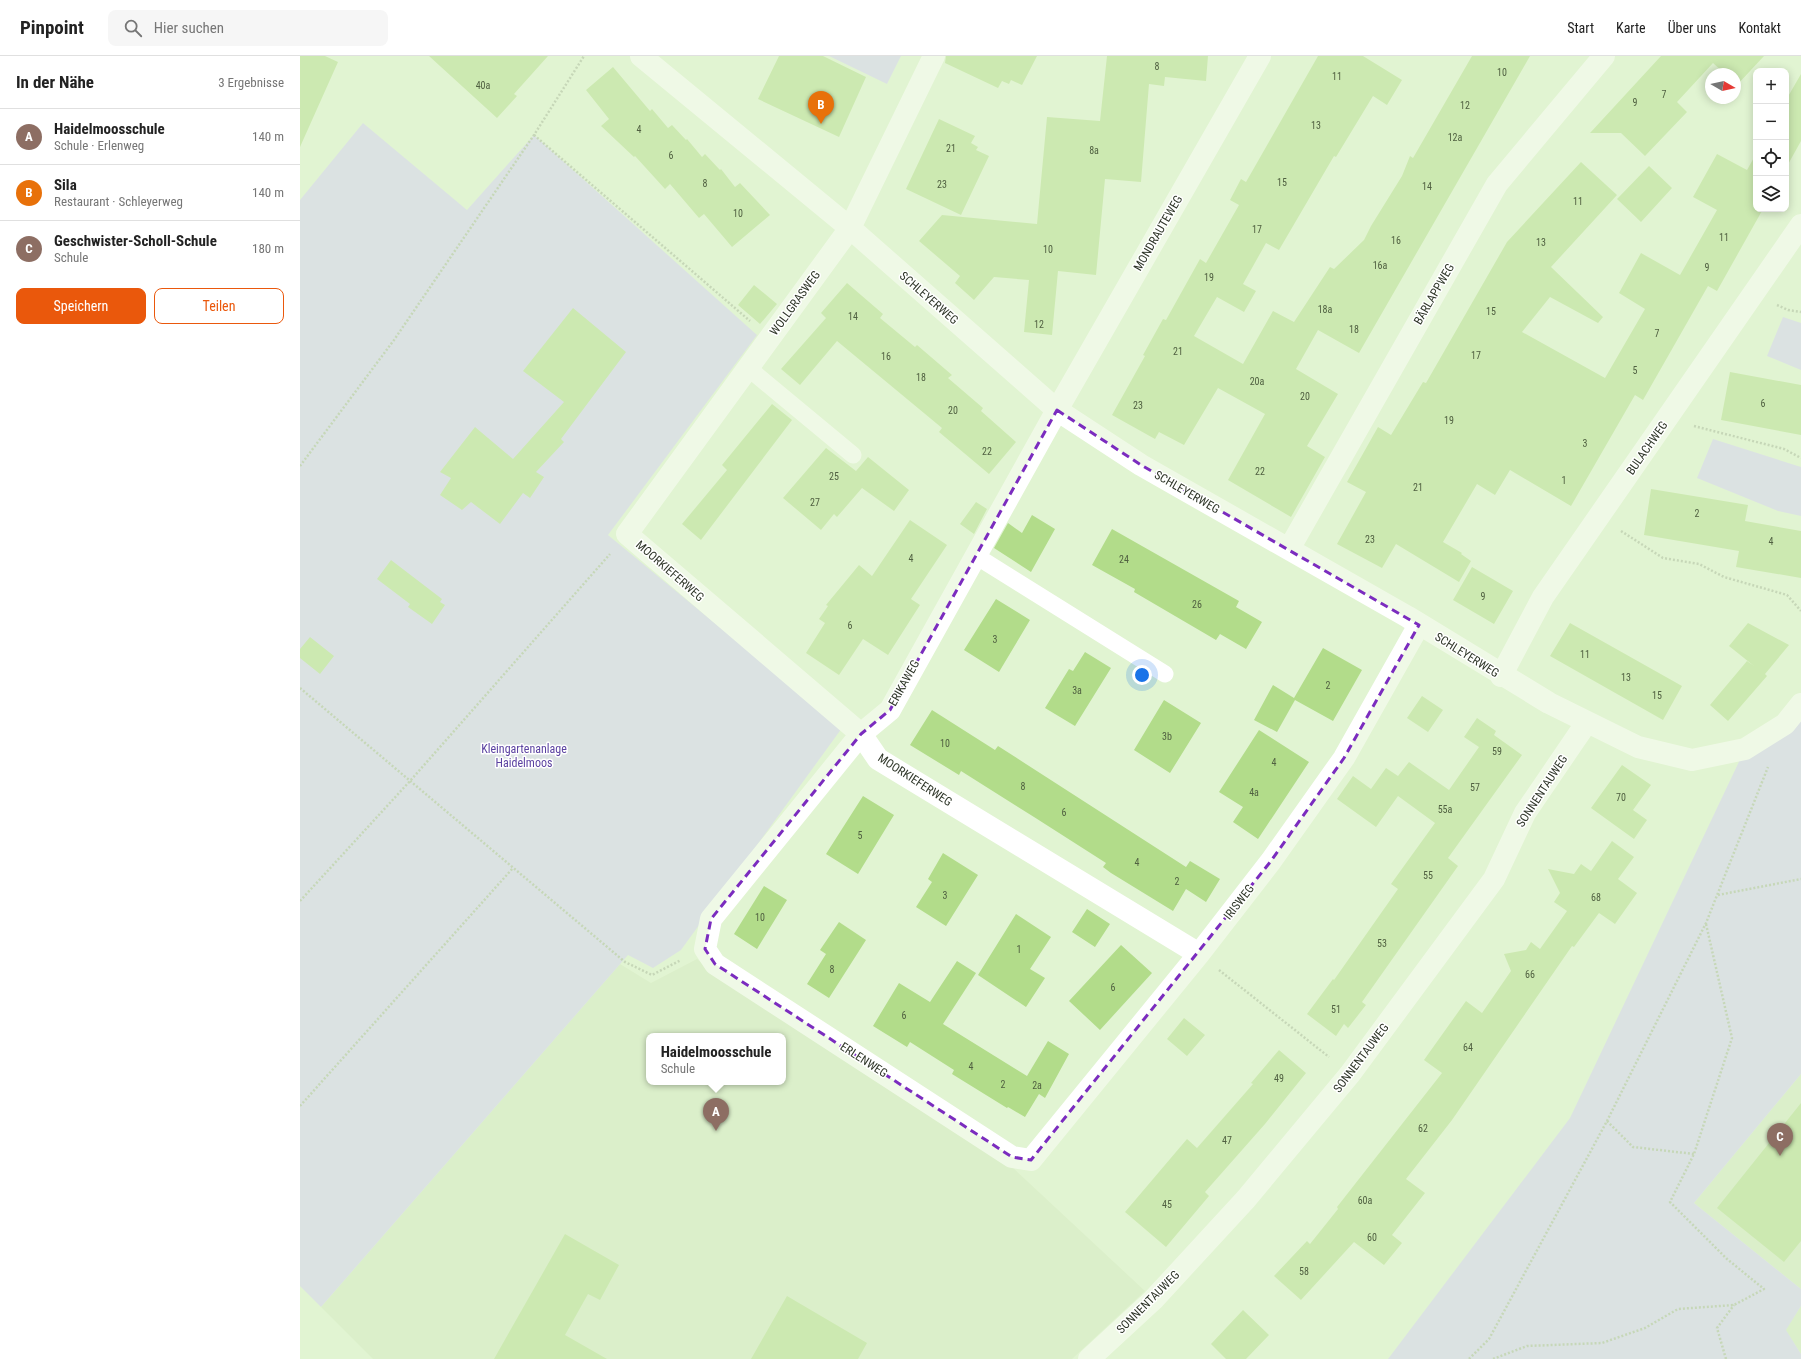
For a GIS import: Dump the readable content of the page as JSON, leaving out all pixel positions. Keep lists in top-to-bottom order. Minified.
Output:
{"streets":{"street":["MONDRAUTEWEG","BÄRLAPPWEG","SCHLEYERWEG","WOLLGRASWEG","BULACHWEG","MOORKIEFERWEG","ERIKAWEG","SONNENTAUWEG","IRISWEG","ERLENWEG"]},"crossings":[["MONDRAUTEWEG","SCHLEYERWEG"],["MONDRAUTEWEG","ERIKAWEG"],["BÄRLAPPWEG","SCHLEYERWEG"],["SCHLEYERWEG","WOLLGRASWEG"],["SCHLEYERWEG","BULACHWEG"],["SCHLEYERWEG","ERIKAWEG"],["SCHLEYERWEG","SONNENTAUWEG"],["SCHLEYERWEG","IRISWEG"],["WOLLGRASWEG","MOORKIEFERWEG"],["MOORKIEFERWEG","ERIKAWEG"],["MOORKIEFERWEG","IRISWEG"],["ERIKAWEG","ERLENWEG"],["IRISWEG","ERLENWEG"]],"parks":["Kleingartenanlage Haidelmoos"],"house_numbers":["8","10","11","40a","7","9","12","13","4","12a","21","8a","6","15","8","23","14","11","10","17","11","16","13","10","16a","9","19","18a","15","14","12","18","7","21","17","16","5","18","20a","20","6","23","20","19","3","22","22","25","1","21","27","2","23","4","4","24","9","26","6","3","11","13","2","3a","15","3b","10","59","4","8","57","4a","70","55a","6","5","4","55","2","3","68","10","53","1","8","66","6","51","6","64","4","49","2","2a","62","47","60a","45","60","58"],"north":"right","page":{"header":"Pinpoint","search":"Hier suchen","nav":["Start","Karte","Über uns","Kontakt"],"heading":["In der Nähe","3 Ergebnisse"],"map_buttons":["+","−"],"pins":["B","A","C"],"list":[{"mark":"A","name":"Haidelmoosschule","note":"Schule · Erlenweg","value":"140 m"},{"mark":"B","name":"Sila","note":"Restaurant · Schleyerweg","value":"140 m"},{"mark":"C","name":"Geschwister-Scholl-Schule","note":"Schule","value":"180 m"}],"buttons":["Speichern","Teilen"],"popup":["Haidelmoosschule","Schule"]}}
